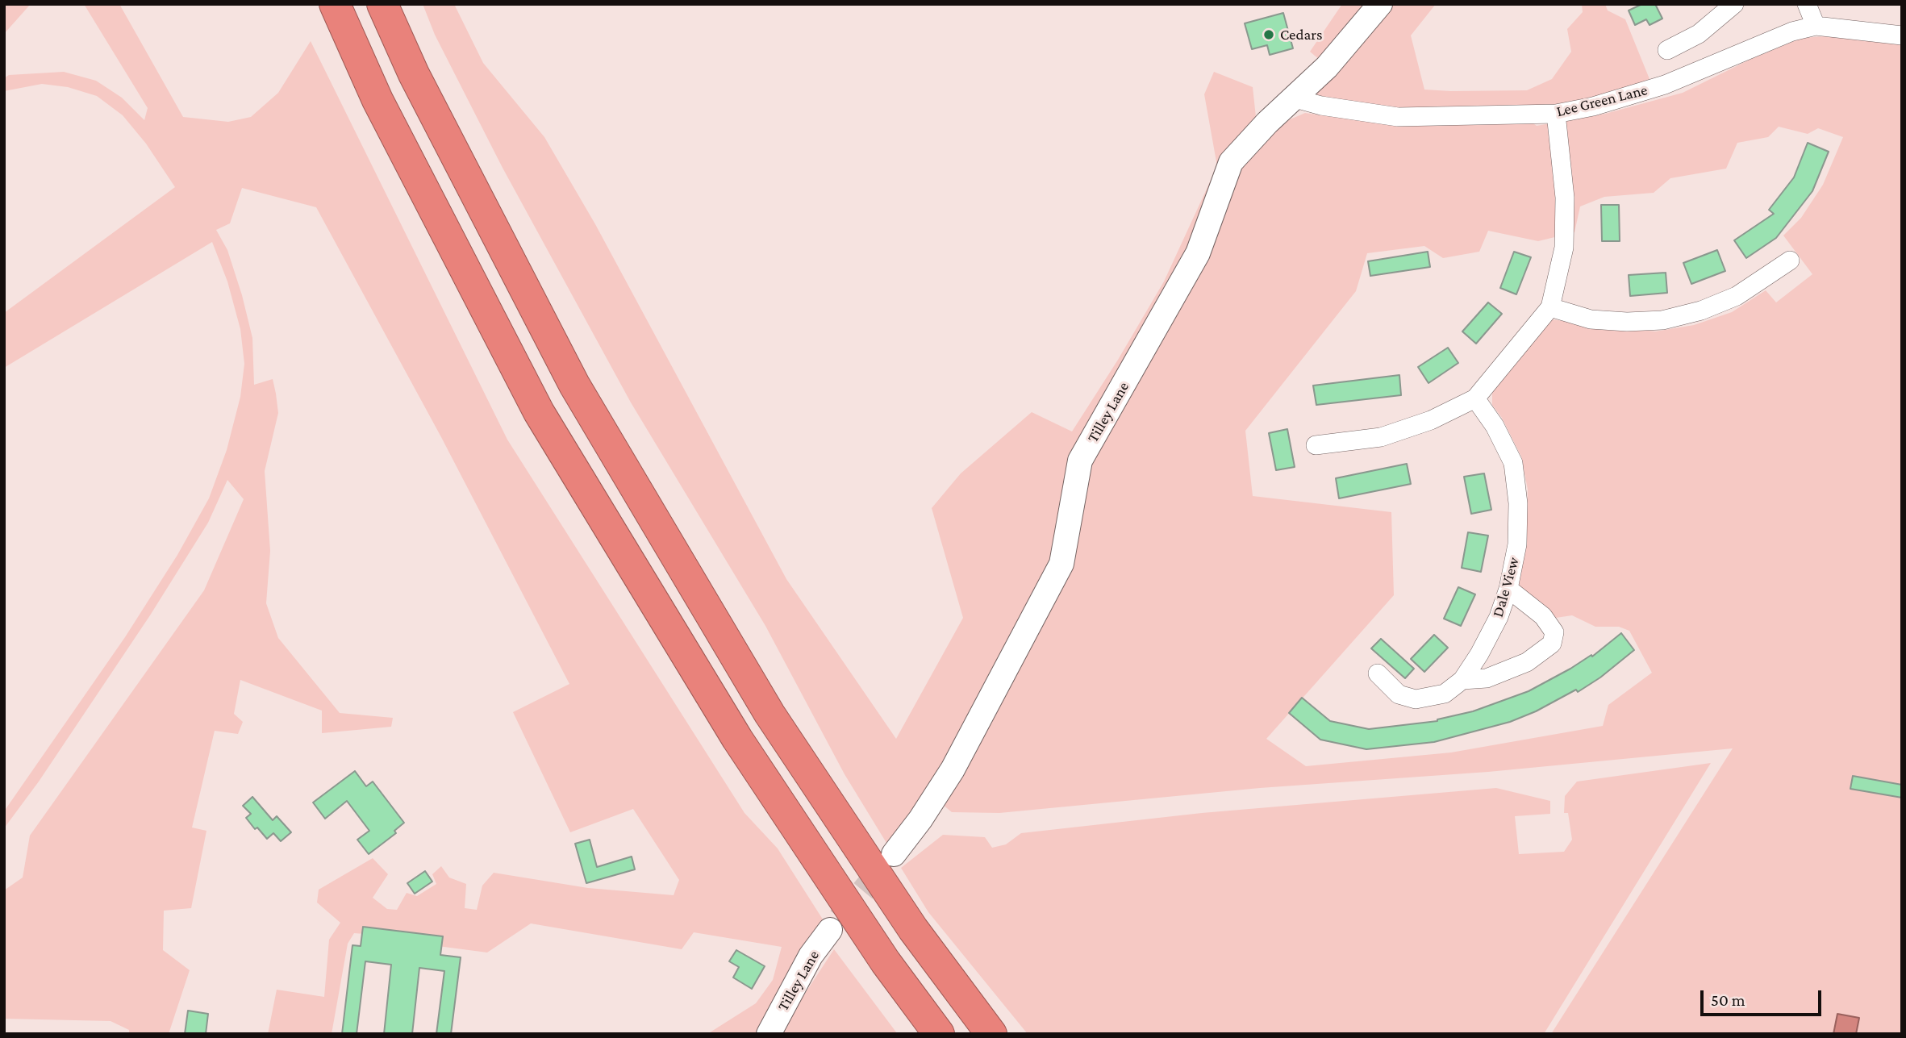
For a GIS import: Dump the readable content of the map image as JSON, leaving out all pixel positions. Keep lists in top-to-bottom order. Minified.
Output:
{"streets":{"street":["Lee Green Lane","Tilley Lane","Dale View"]},"crossings":[["Lee Green Lane","Tilley Lane"]],"places":["Cedars"],"scale_bar":"50 m"}
